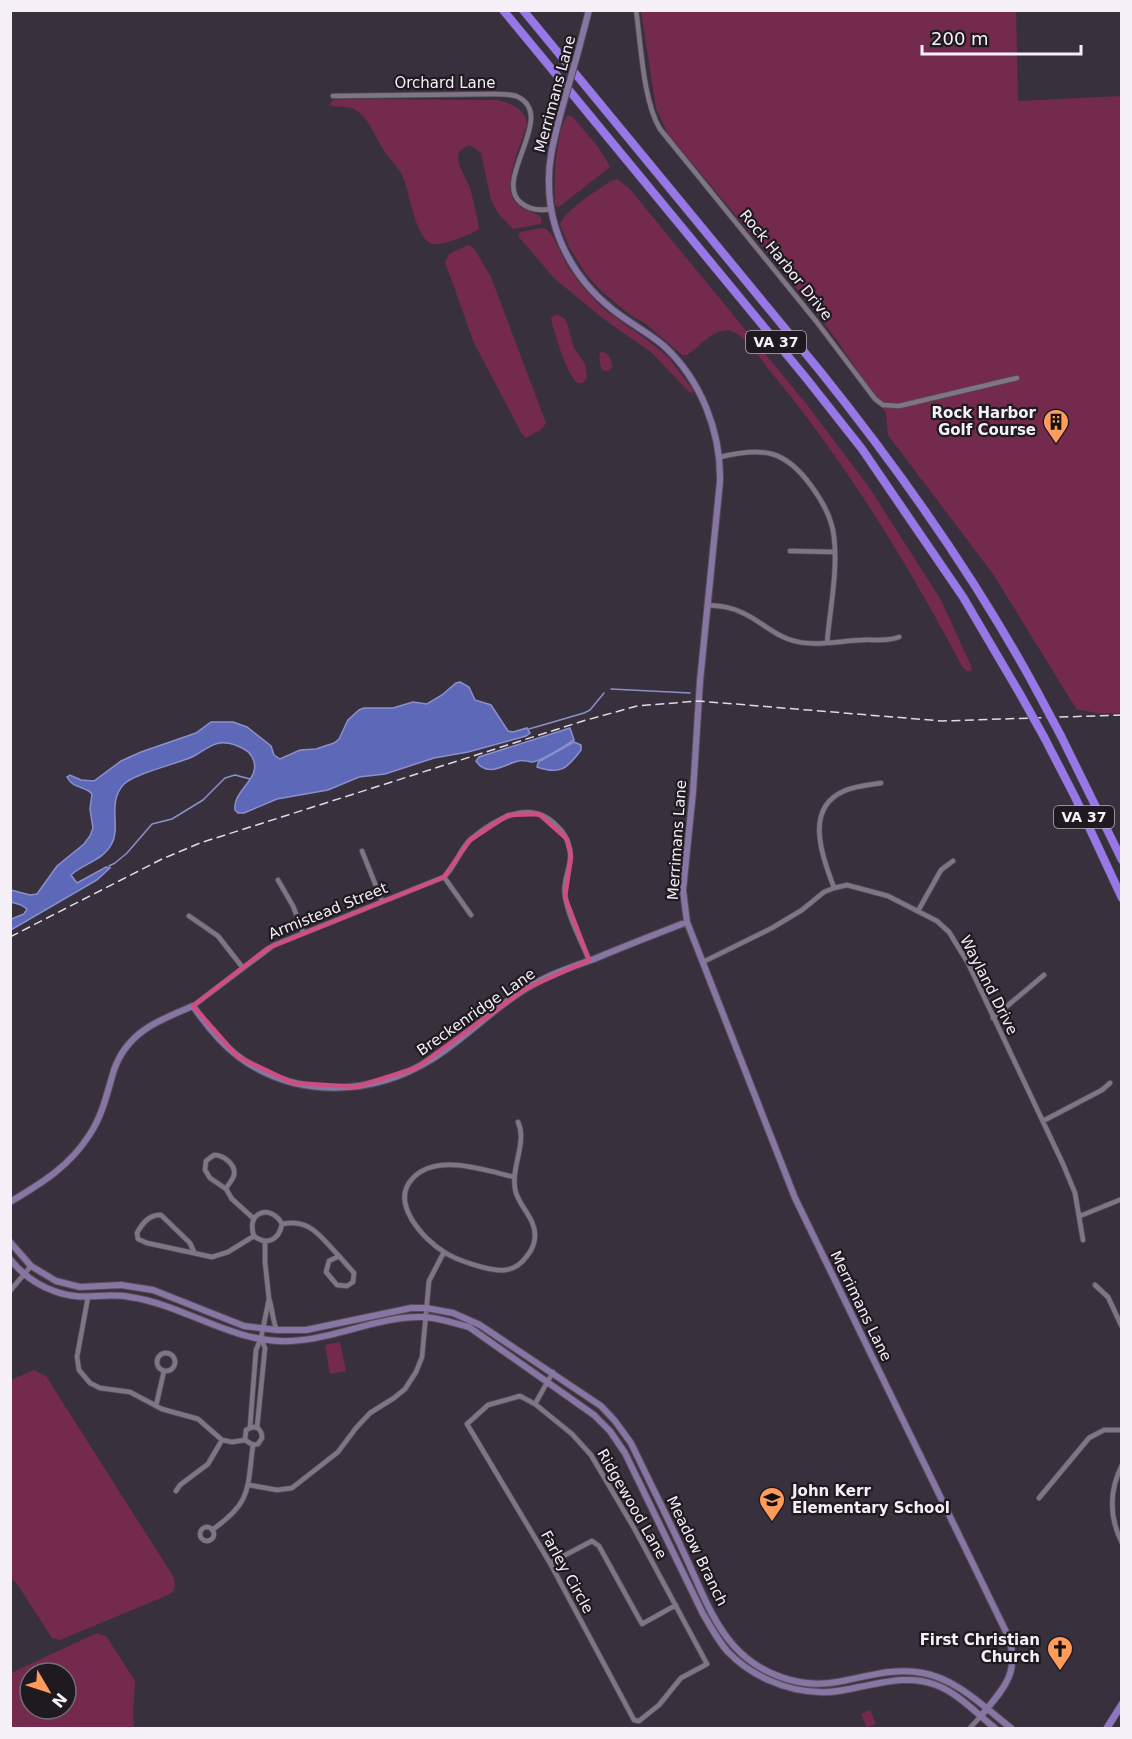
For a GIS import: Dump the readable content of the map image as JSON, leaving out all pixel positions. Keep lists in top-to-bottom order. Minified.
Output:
{"streets":{"highway":["VA 37"],"main road":["Merrimans Lane","Armistead Street","Breckenridge Lane","Meadow Branch"],"street":["Orchard Lane","Rock Harbor Drive","Wayland Drive","Ridgewood Lane","Farley Circle"]},"crossings":[["Orchard Lane","Merrimans Lane"],["Merrimans Lane","Breckenridge Lane"],["Merrimans Lane","Meadow Branch"],["Armistead Street","Breckenridge Lane"],["Ridgewood Lane","Farley Circle"]],"places":{"building":["Rock Harbor Golf Course"],"school or university":["John Kerr Elementary School"],"church":["First Christian Church"]},"scale_bar":"200 m","north":"bottom right"}
